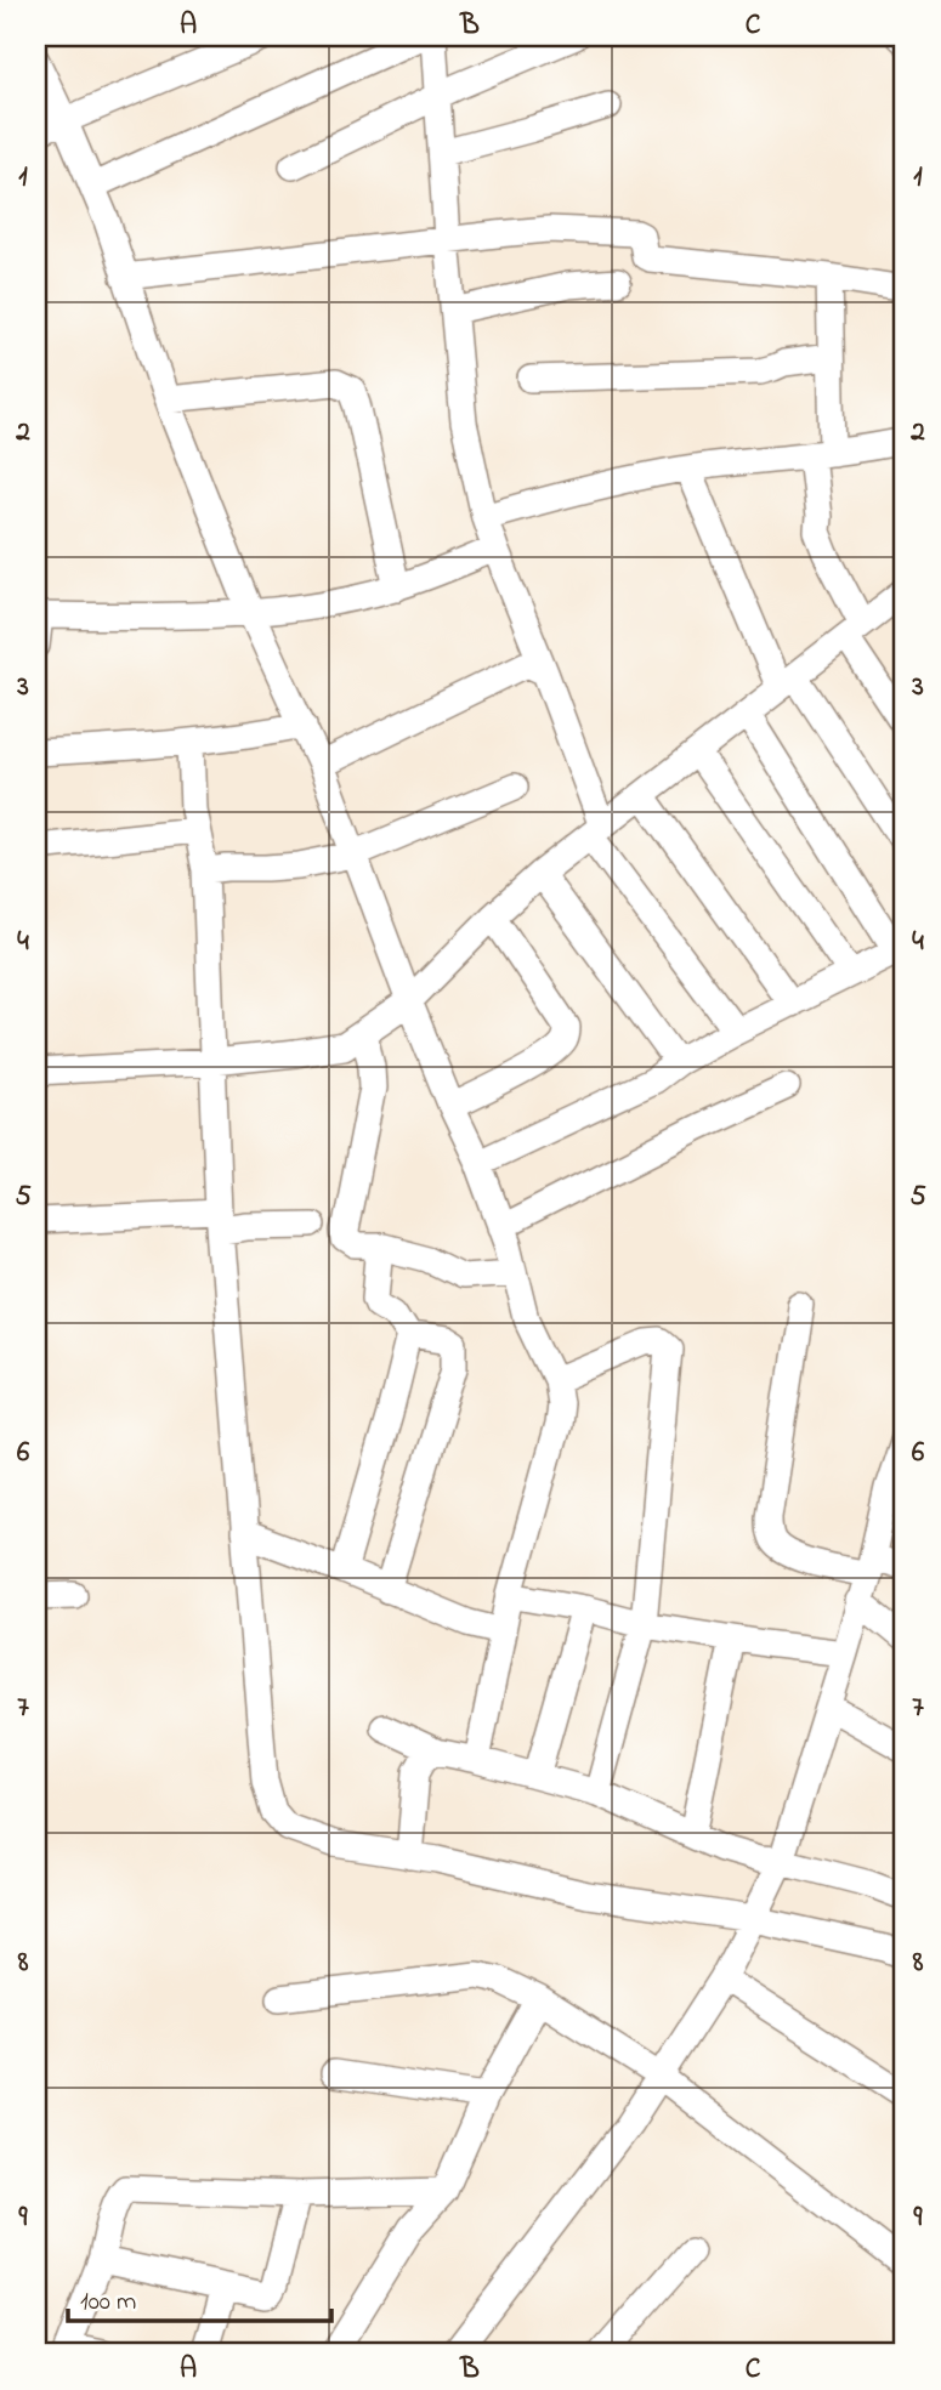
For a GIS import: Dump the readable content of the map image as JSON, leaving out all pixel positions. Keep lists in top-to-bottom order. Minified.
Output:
{"scale_bar":"100 m","grid":{"columns":["A","B","C"],"rows":["1","2","3","4","5","6","7","8","9"]}}
